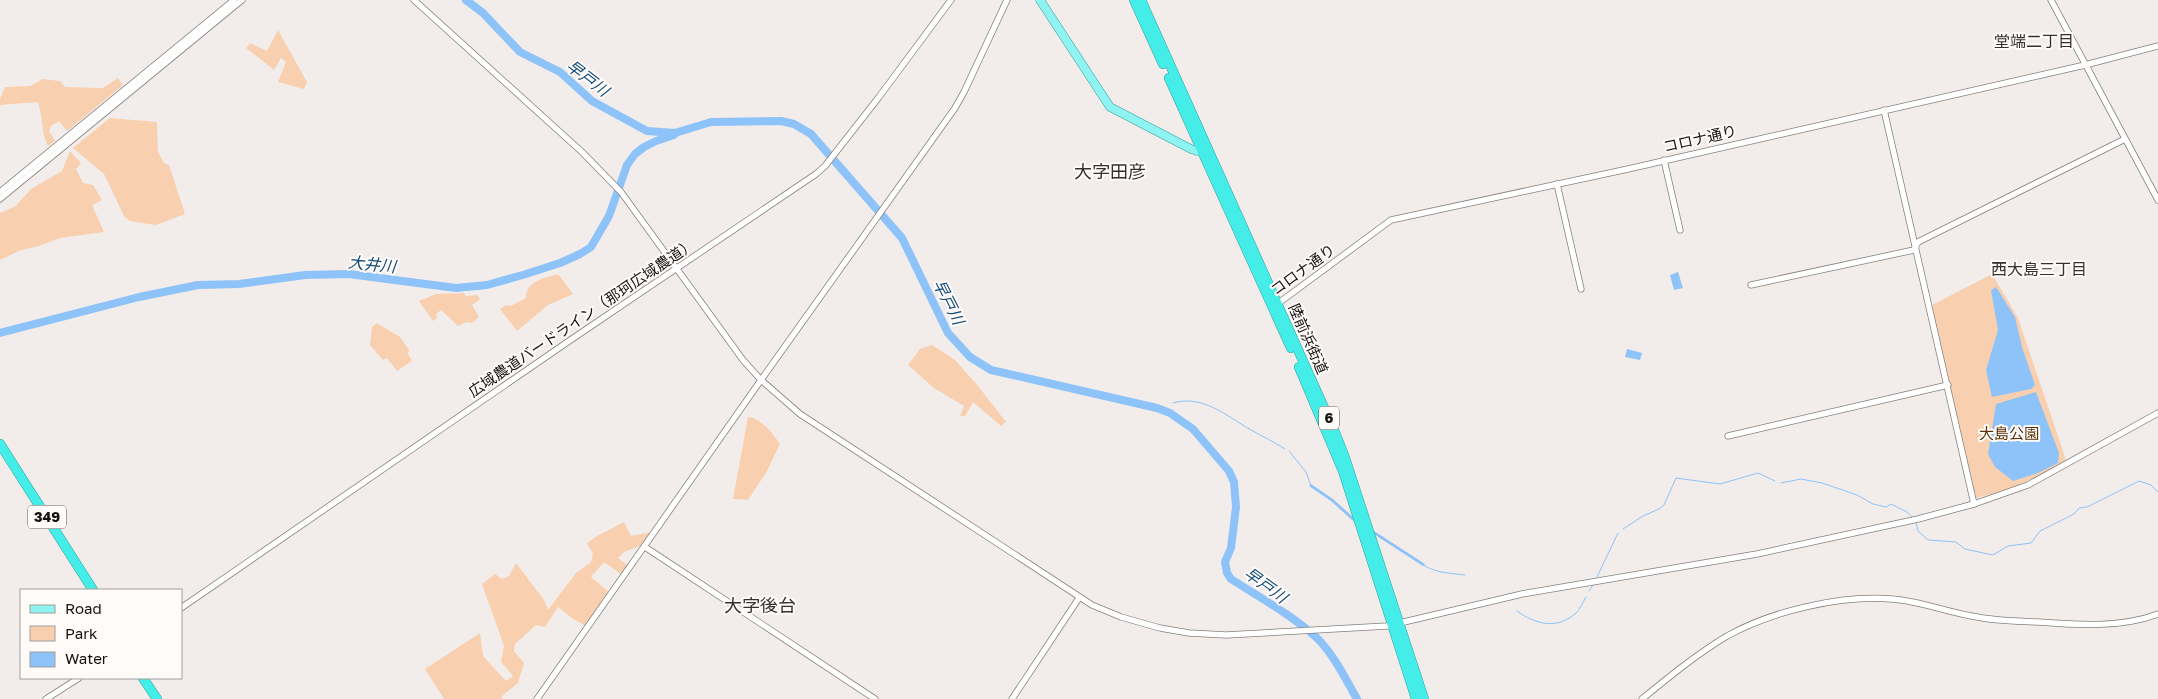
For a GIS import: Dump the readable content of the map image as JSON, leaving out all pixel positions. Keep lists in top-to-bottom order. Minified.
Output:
{"streets":{"highway":["陸前浜街道","6","349"],"street":["コロナ通り","広域農道バードライン（那珂広域農道）"]},"crossings":[["コロナ通り","陸前浜街道"]],"districts":["堂端二丁目","大字田彦","西大島三丁目","大字後台"],"water":["早戸川","大井川"],"parks":["大島公園"],"legend":["Road","Park","Water"]}
